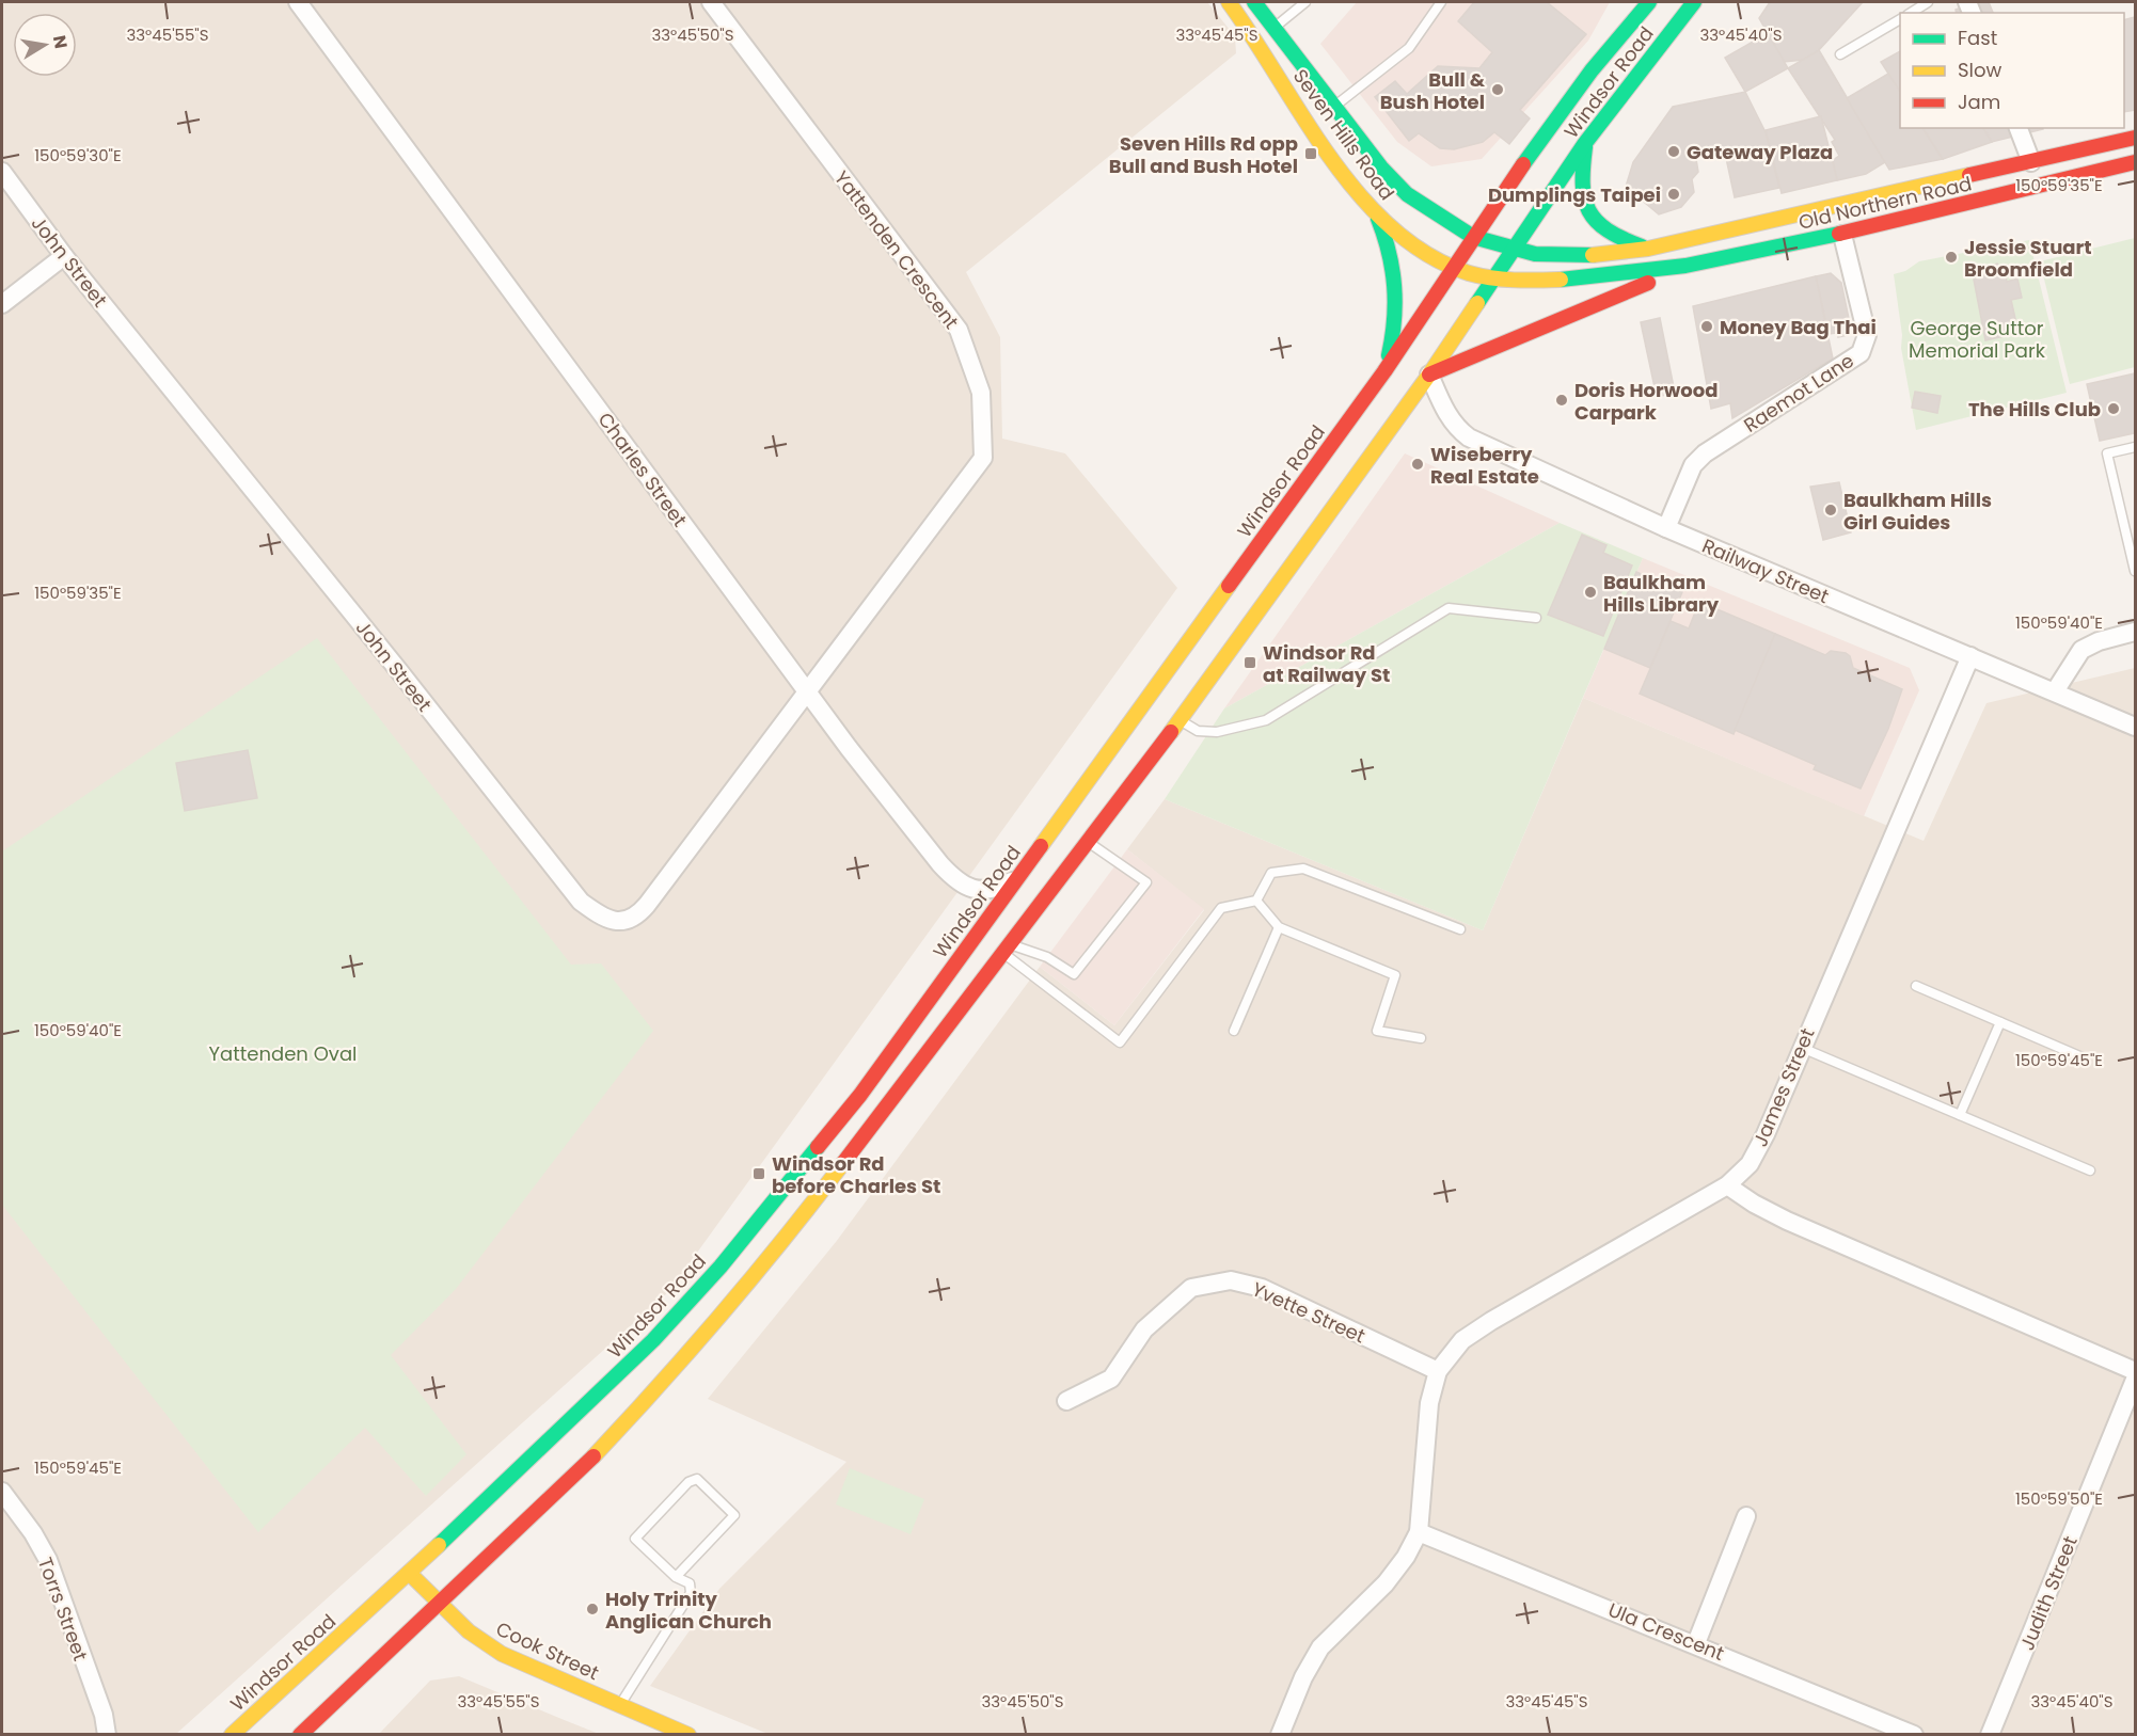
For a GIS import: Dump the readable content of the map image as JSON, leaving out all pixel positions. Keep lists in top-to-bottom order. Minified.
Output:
{"streets":{"main road":["Windsor Road","Seven Hills Road","Old Northern Road","Cook Street"],"street":["Yattenden Crescent","John Street","Raemot Lane","Charles Street","Railway Street","James Street","Yvette Street","Judith Street","Torrs Street","Ula Crescent"]},"crossings":[["Windsor Road","Seven Hills Road"],["Windsor Road","Old Northern Road"],["Windsor Road","Charles Street"],["Windsor Road","Railway Street"],["Windsor Road","Cook Street"],["Seven Hills Road","Old Northern Road"],["Old Northern Road","Raemot Lane"],["Yattenden Crescent","John Street"],["Yattenden Crescent","Charles Street"],["John Street","Charles Street"],["Raemot Lane","Railway Street"],["Railway Street","James Street"],["James Street","Yvette Street"],["James Street","Ula Crescent"]],"parks":["George Suttor Memorial Park","Yattenden Oval"],"places":{"other":["Bull & Bush Hotel","Gateway Plaza","Dumplings Taipei","Jessie Stuart Broomfield","Money Bag Thai","Doris Horwood Carpark","The Hills Club","Wiseberry Real Estate","Baulkham Hills Girl Guides","Baulkham Hills Library","Holy Trinity Anglican Church"],"transit":["Seven Hills Rd opp Bull and Bush Hotel","Windsor Rd at Railway St","Windsor Rd before Charles St"]},"legend":["Fast","Slow","Jam"],"north":"right","coordinates":["33°45'55\"S","33°45'50\"S","33°45'45\"S","33°45'40\"S","150°59'30\"E","150°59'35\"E","150°59'40\"E","150°59'45\"E","150°59'50\"E"]}
